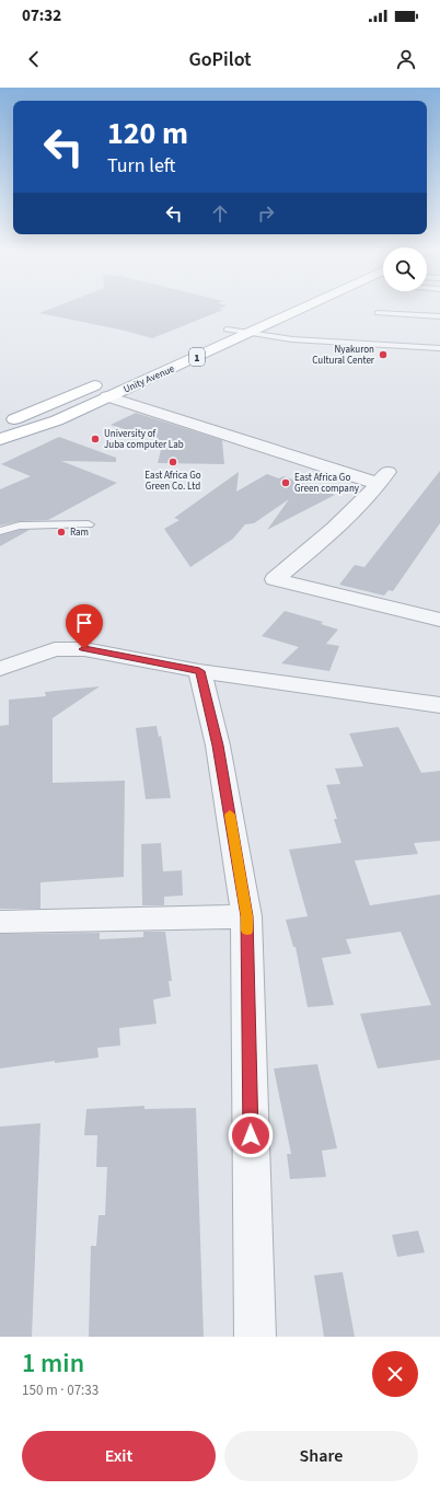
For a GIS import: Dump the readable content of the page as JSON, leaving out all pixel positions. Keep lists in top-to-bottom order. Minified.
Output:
{"streets":{"main road":["1","Unity Avenue"]},"places":["Nyakuron Cultural Center","University of Juba computer Lab","East Africa Go Green Co. Ltd","East Africa Go Green company","Ram"],"page":{"status":"07:32","header":"GoPilot","turn":["120 m","Turn left"],"heading":["1 min","150 m · 07:33"],"buttons":["Exit","Share"]}}
